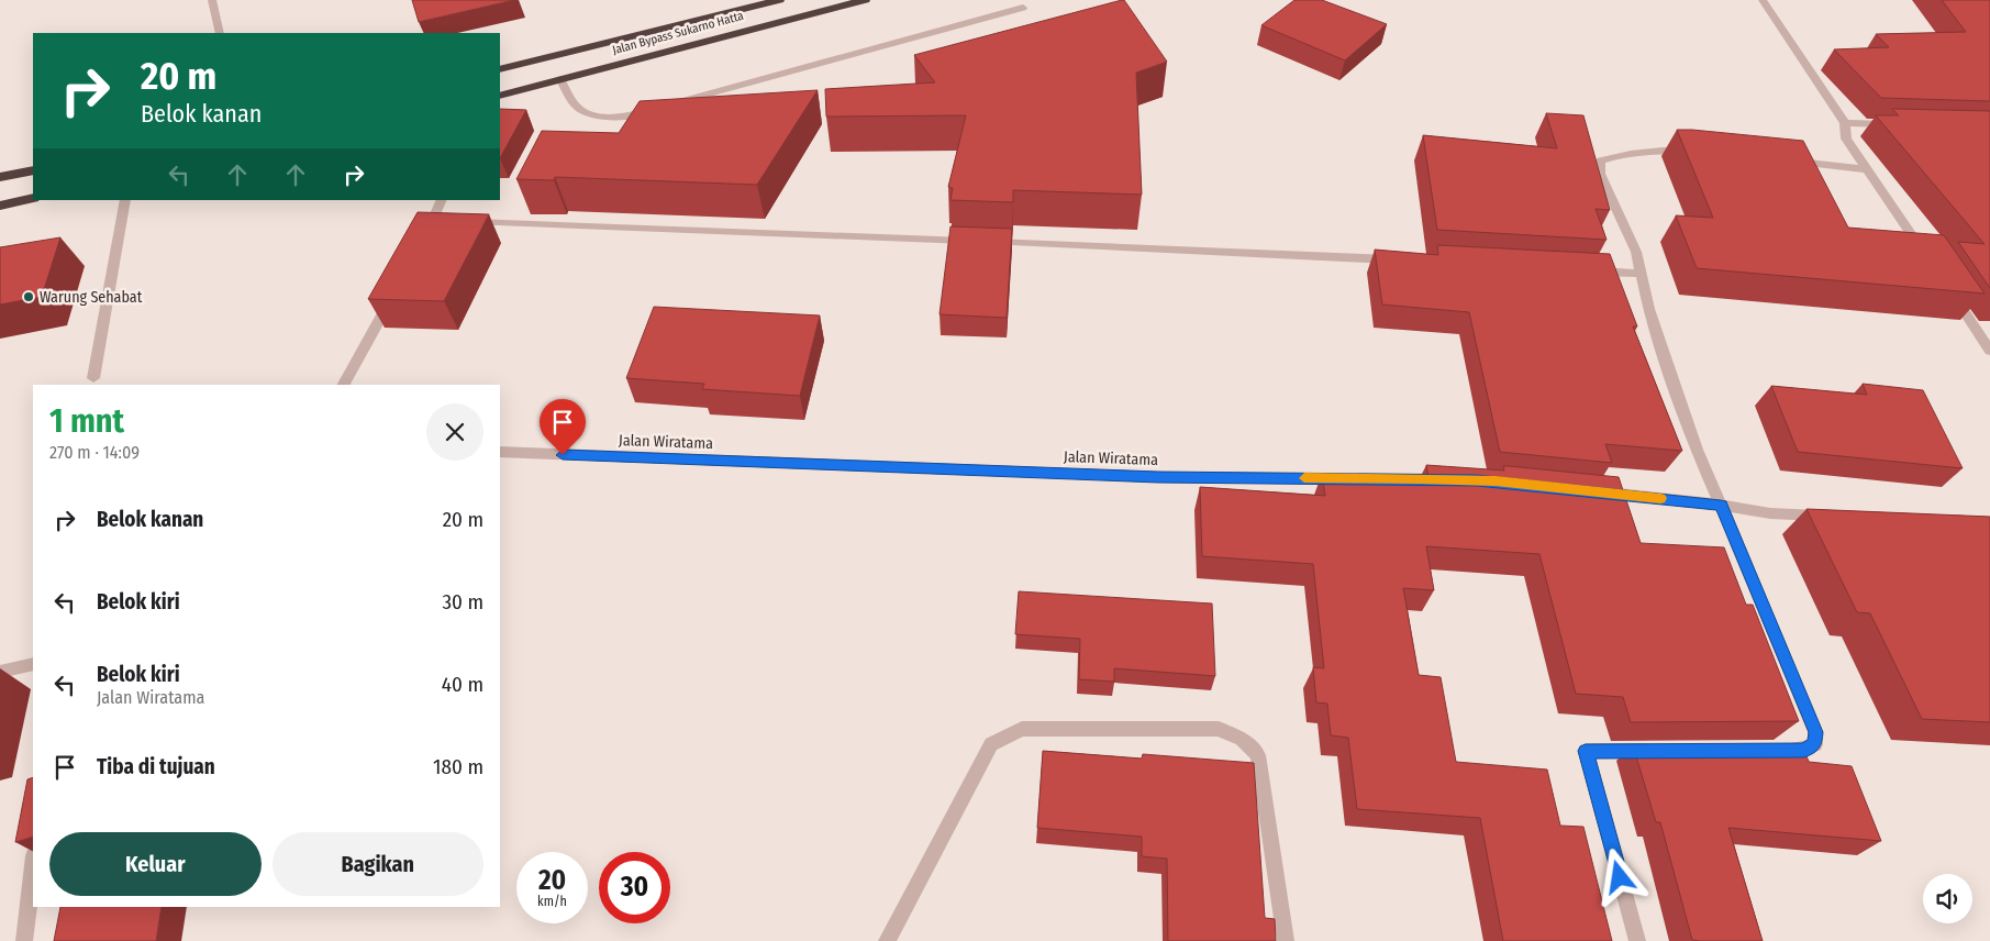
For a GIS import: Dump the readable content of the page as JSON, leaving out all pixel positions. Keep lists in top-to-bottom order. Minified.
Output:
{"streets":{"highway":["Jalan Bypass Sukarno Hatta"],"street":["Jalan Wiratama"]},"places":["Warung Sehabat"],"page":{"turn":["20 m","Belok kanan"],"heading":["1 mnt","270 m · 14:09"],"list":[{"name":"Belok kanan","value":"20 m"},{"name":"Belok kiri","value":"30 m"},{"name":"Belok kiri","note":"Jalan Wiratama","value":"40 m"},{"name":"Tiba di tujuan","value":"180 m"}],"buttons":["Keluar","Bagikan"],"speed":"20 km/h","limit":"30"}}
